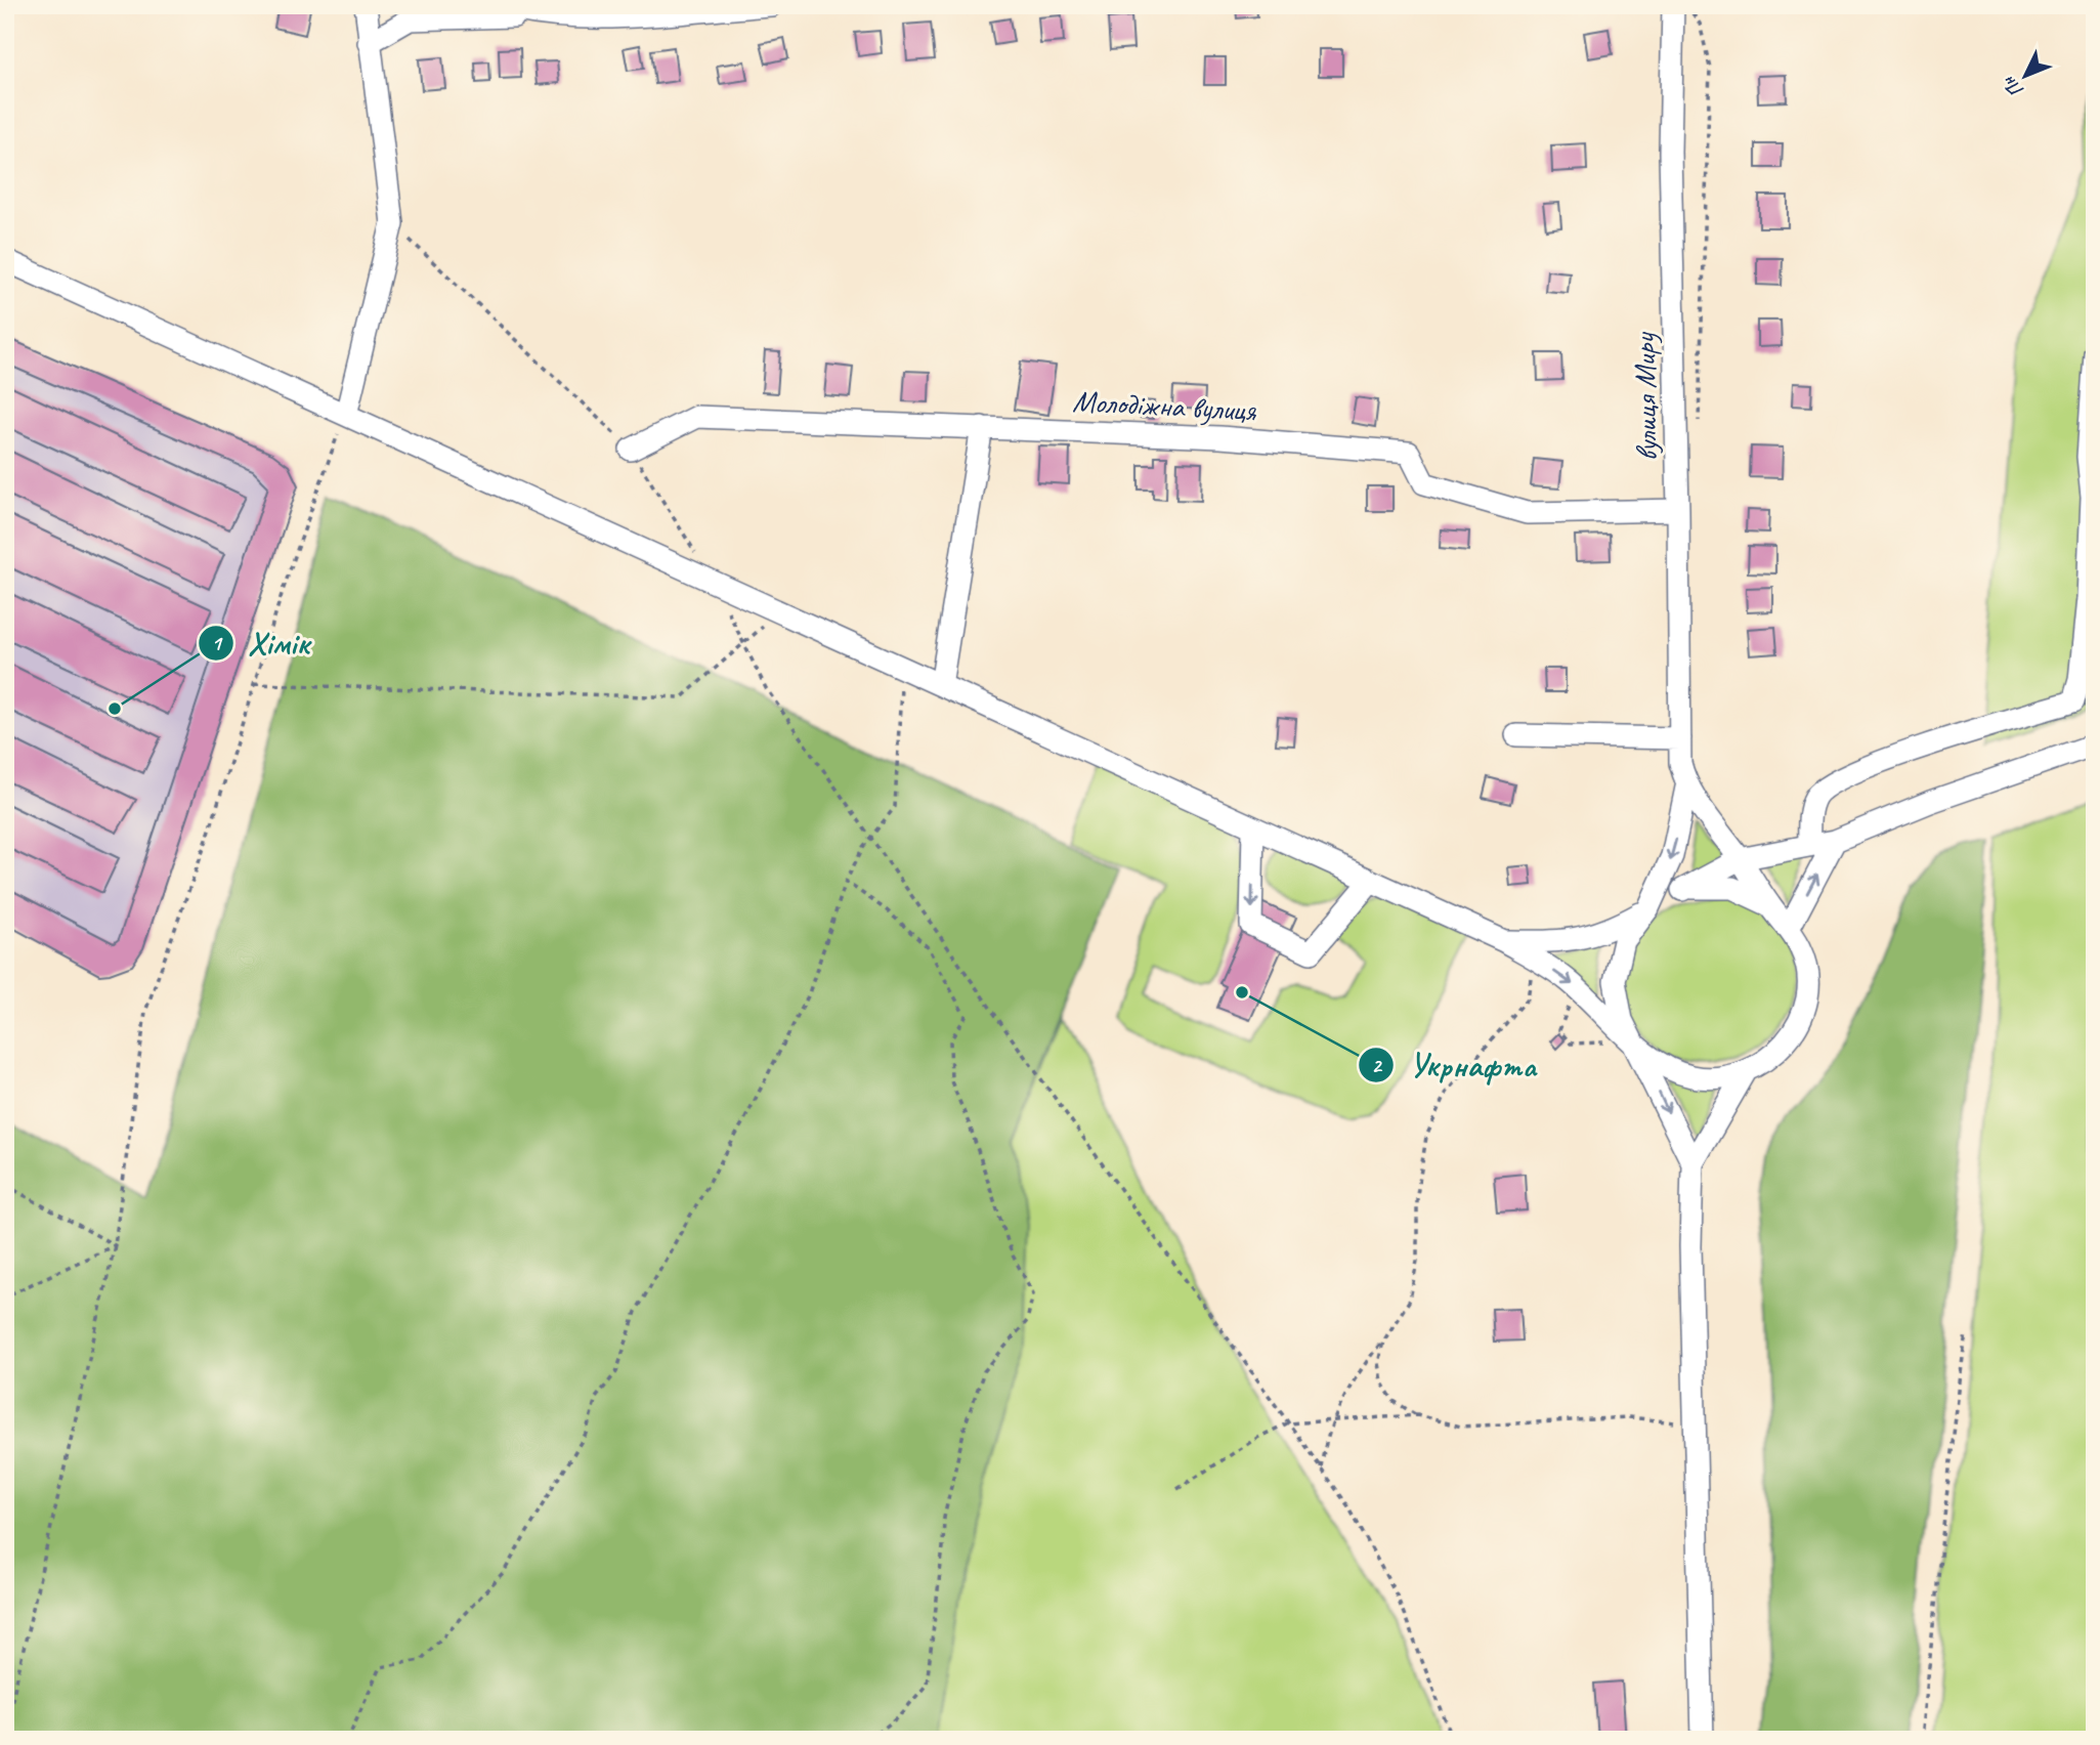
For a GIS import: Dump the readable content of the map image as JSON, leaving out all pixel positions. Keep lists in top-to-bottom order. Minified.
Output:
{"streets":{"street":["вулиця Миру","Молодіжна вулиця"]},"crossings":[["вулиця Миру","Молодіжна вулиця"]],"places":["Хімік","Укрнафта"],"north":"bottom left"}
